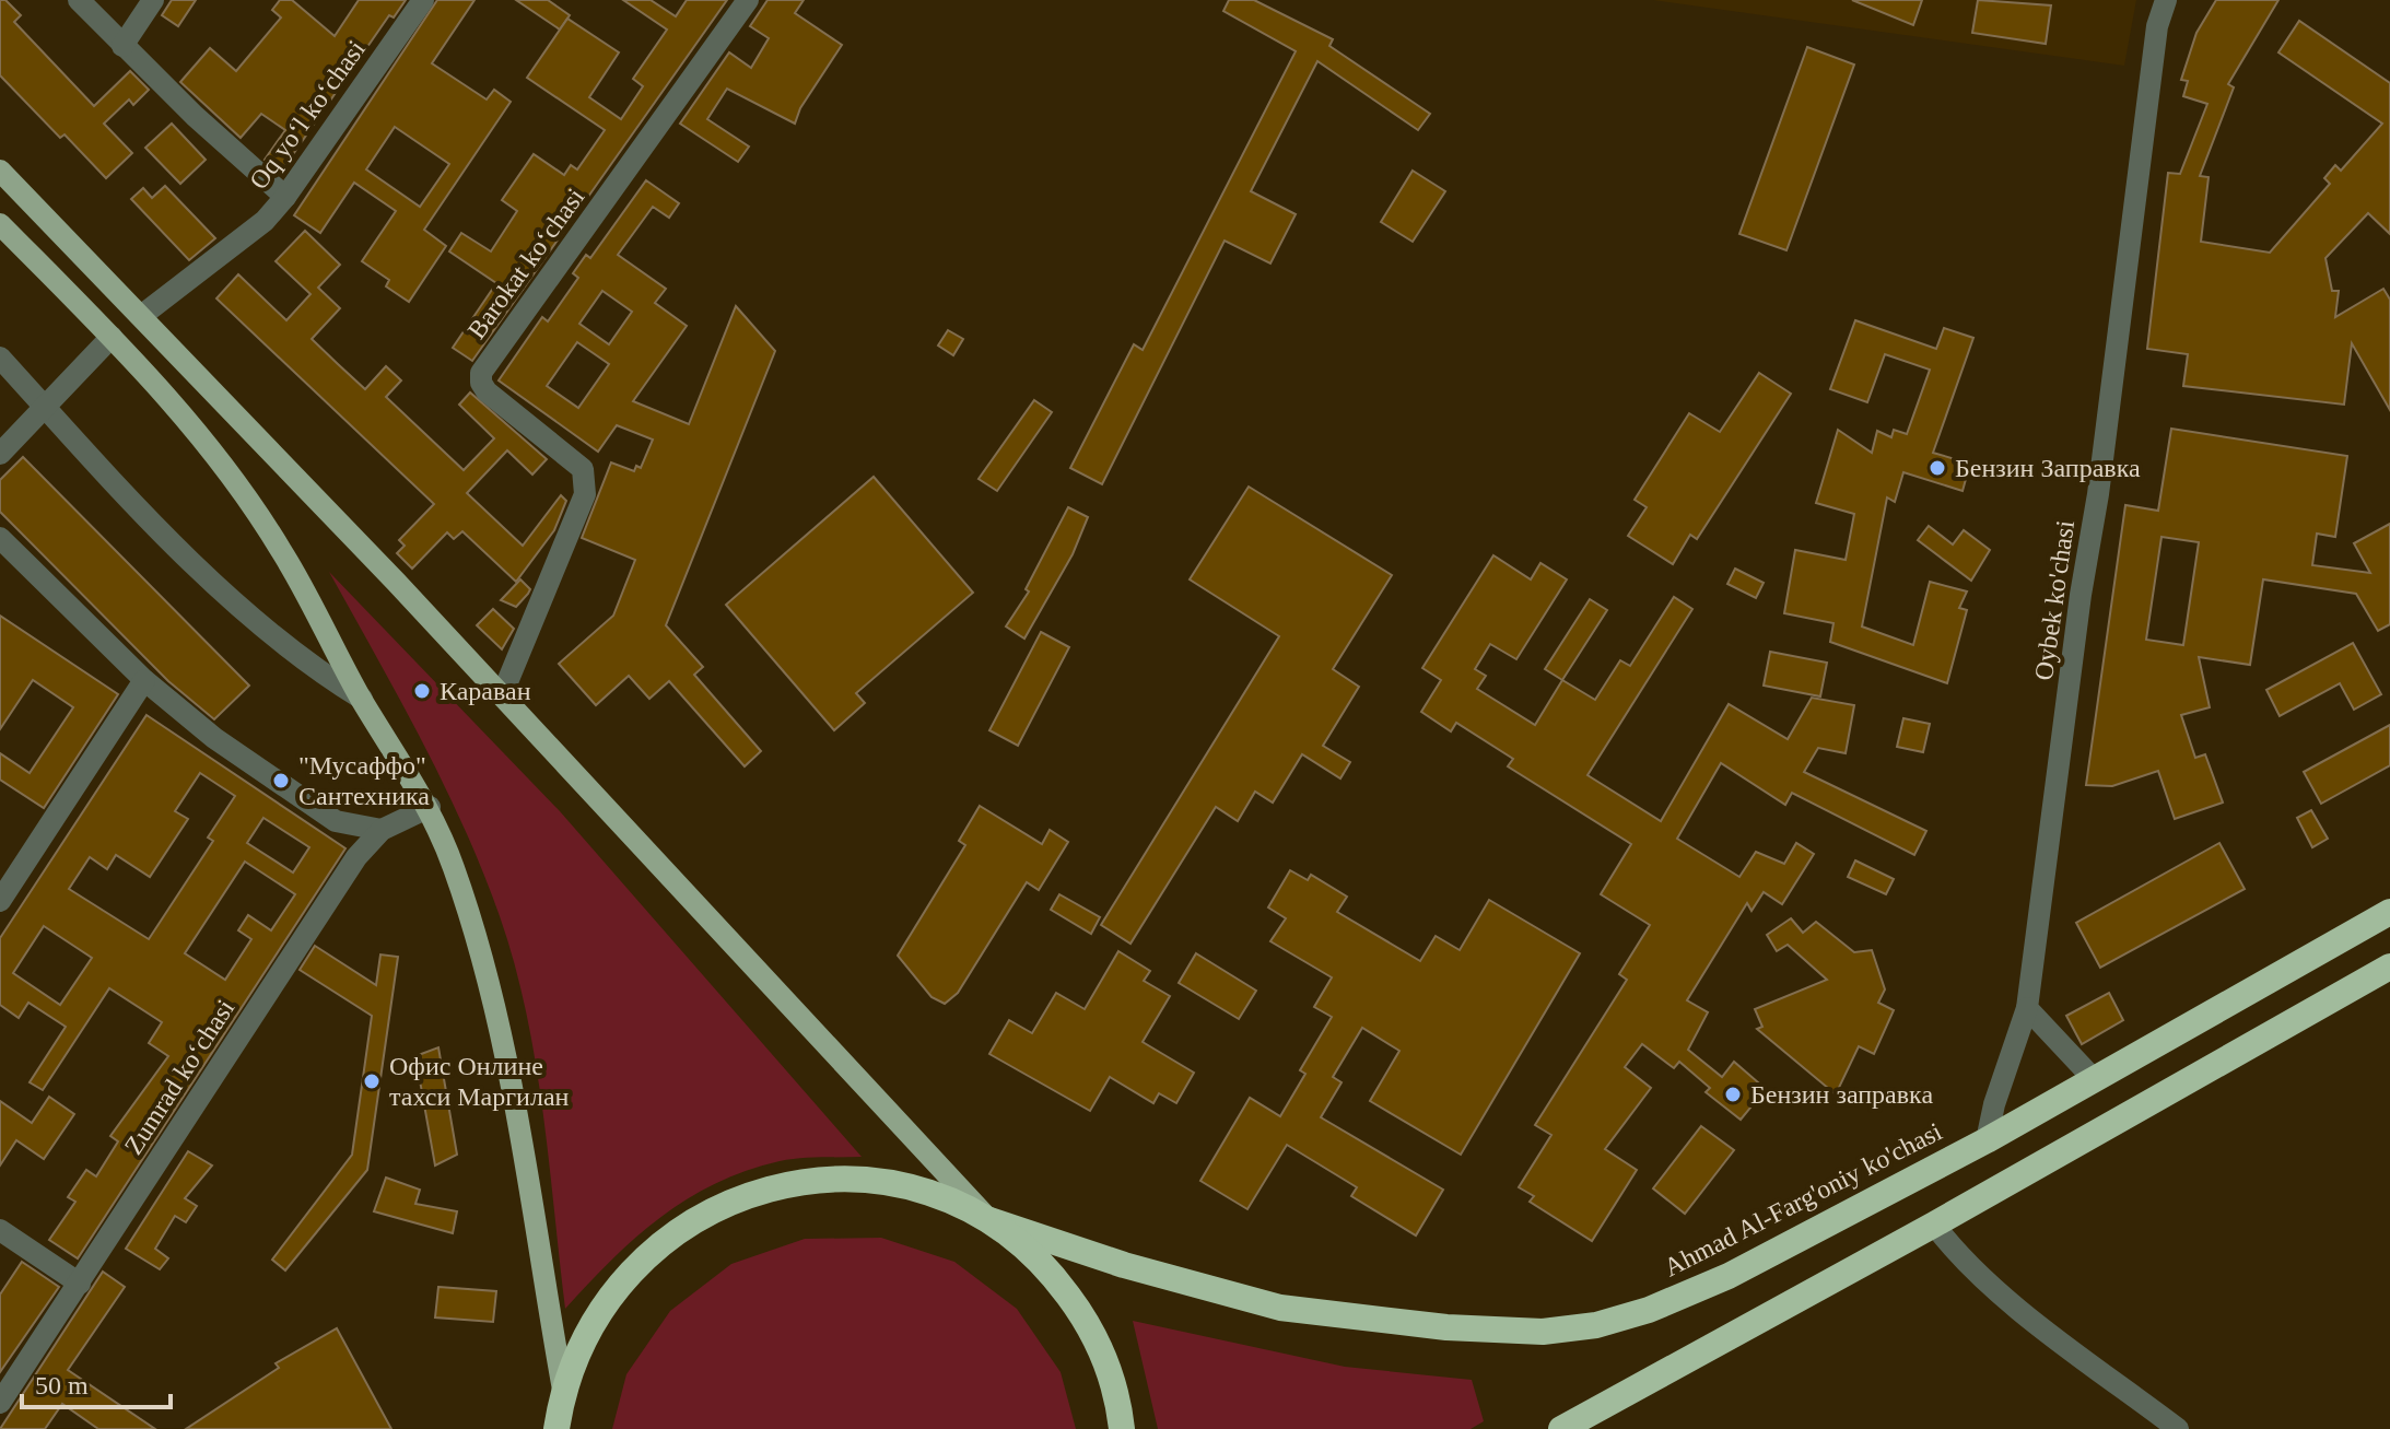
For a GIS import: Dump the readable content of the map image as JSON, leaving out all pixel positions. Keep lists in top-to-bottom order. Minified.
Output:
{"streets":{"highway":["Ahmad Al-Farg'oniy ko'chasi"],"street":["Oq yoʻl koʻchasi","Barokat koʻchasi","Oybek ko'chasi","Zumrad koʻchasi"]},"crossings":[["Oybek ko'chasi","Ahmad Al-Farg'oniy ko'chasi"]],"places":["Бензин Заправка","Караван","\"Мусаффо\" Сантехника","Офис Онлине тахси Маргилан","Бензин заправка"],"scale_bar":"50 m"}
